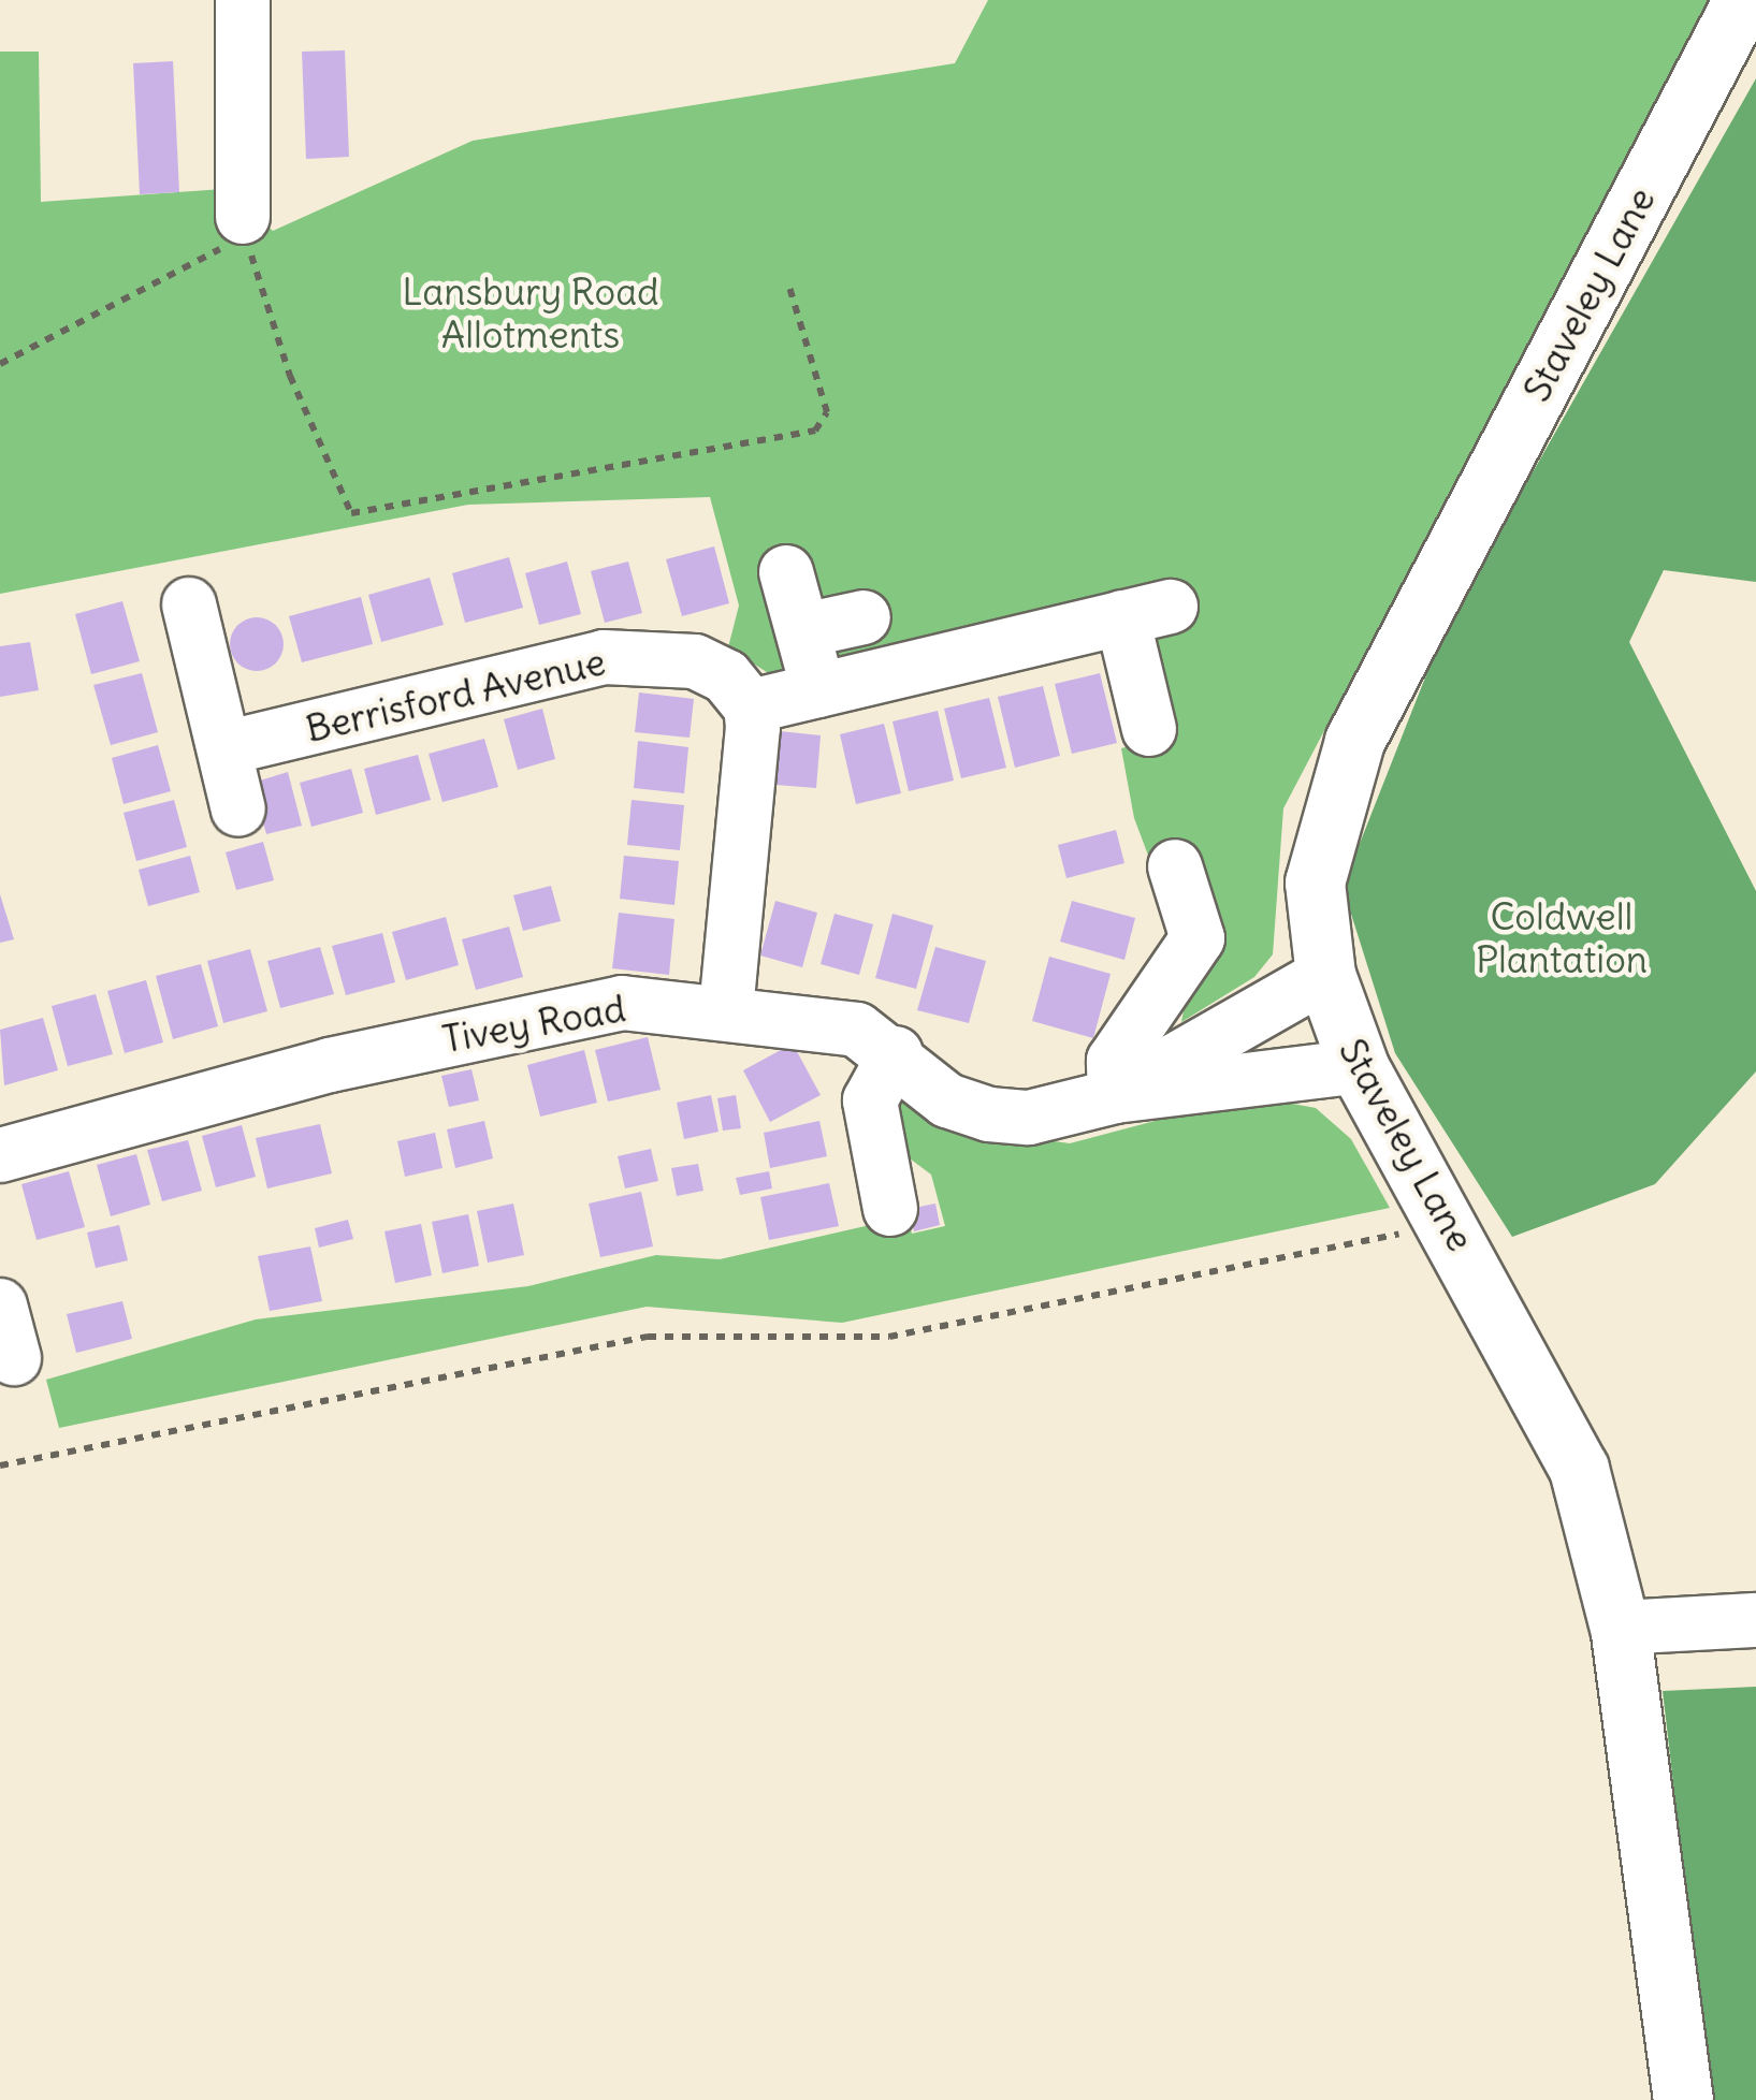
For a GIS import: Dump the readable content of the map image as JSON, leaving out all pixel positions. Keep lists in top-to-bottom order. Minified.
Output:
{"streets":{"main road":["Staveley Lane"],"street":["Berrisford Avenue","Tivey Road"]},"crossings":[["Staveley Lane","Tivey Road"]],"parks":["Lansbury Road Allotments","Coldwell Plantation"]}
